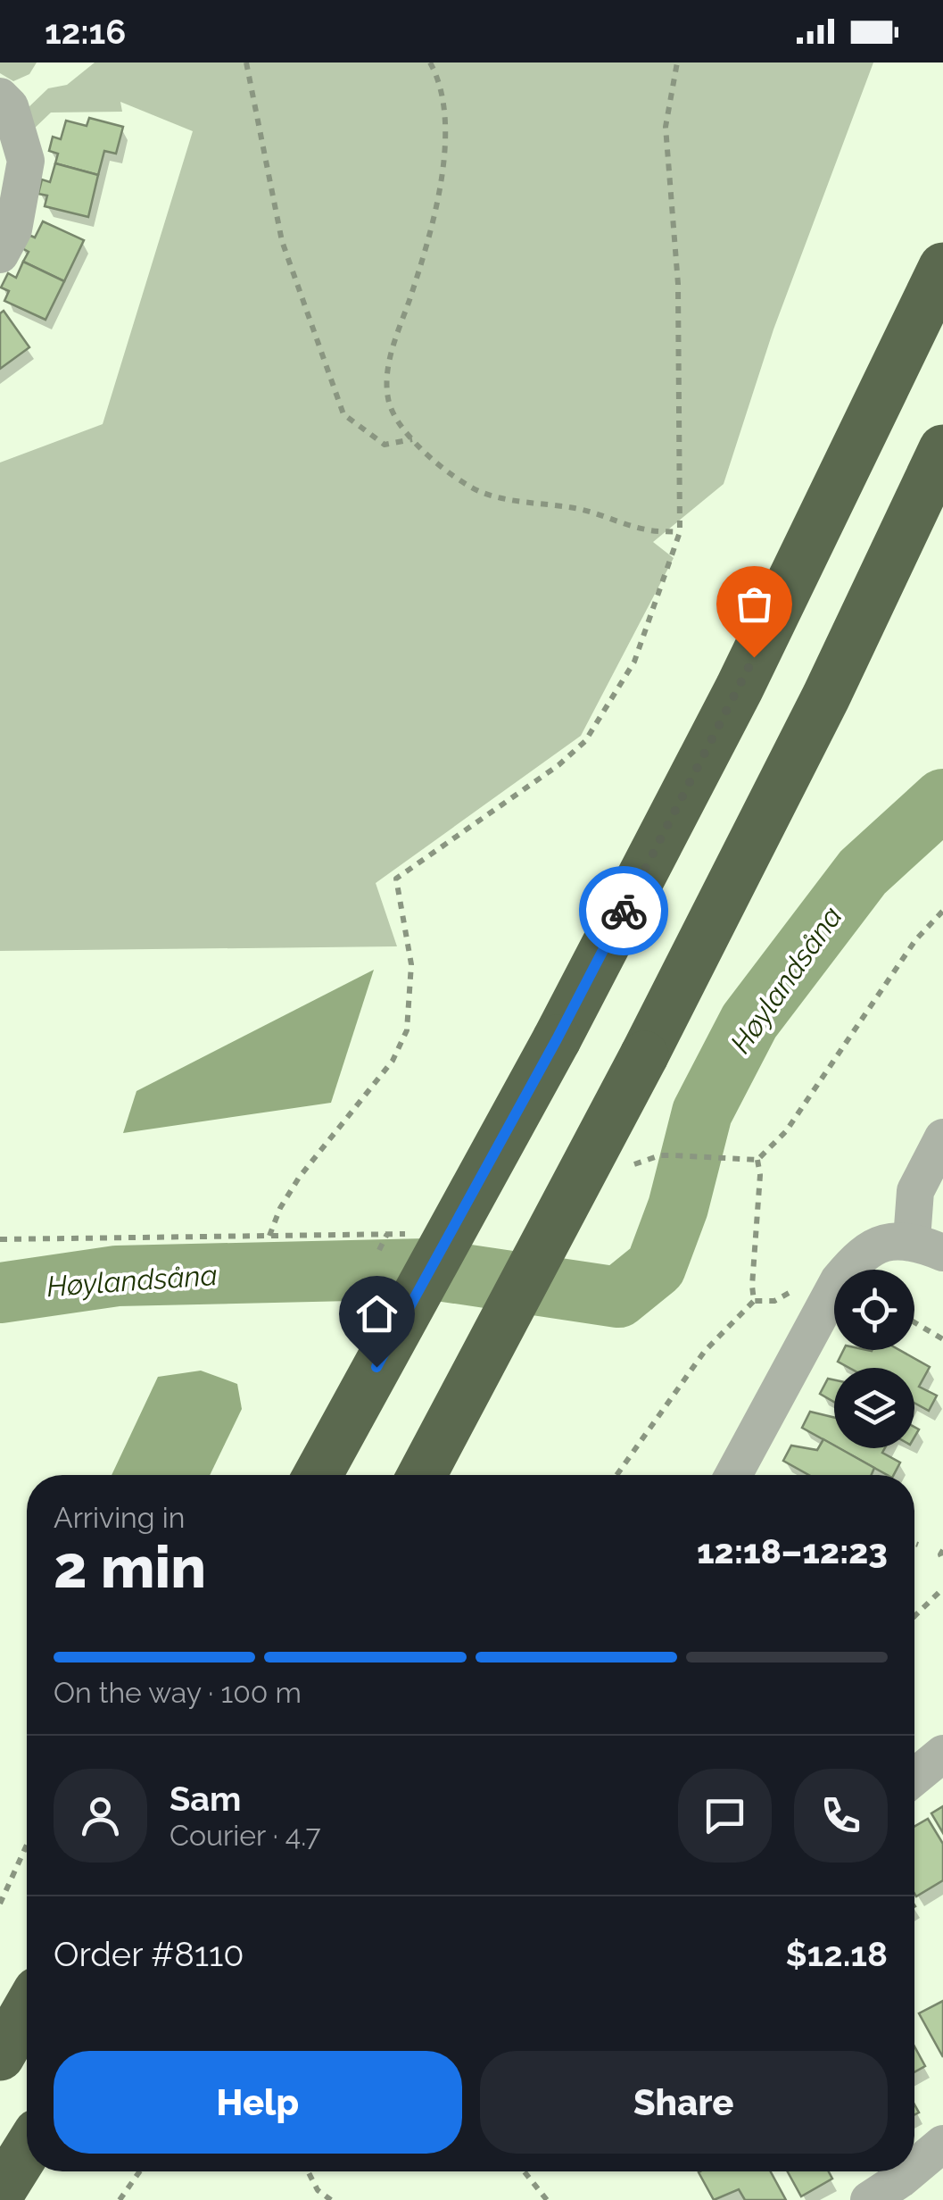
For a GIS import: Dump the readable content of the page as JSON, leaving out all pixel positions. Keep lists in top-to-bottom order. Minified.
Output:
{"water":["Høylandsåna"],"page":{"status":"12:16","heading":["2 min","Arriving in","12:18–12:23"],"panel":["Sam","Courier · 4.7","Order #8110","$12.18"],"bar":"On the way · 100 m","buttons":["Help","Share"]}}
